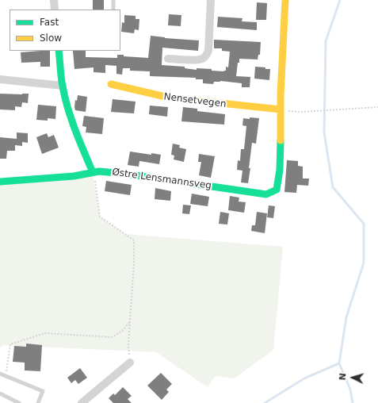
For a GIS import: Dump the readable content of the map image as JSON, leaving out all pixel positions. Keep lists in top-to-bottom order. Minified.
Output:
{"streets":{"street":["Nensetvegen","Østre Lensmannsveg"]},"crossings":[["Nensetvegen","Østre Lensmannsveg"]],"legend":["Fast","Slow"],"north":"left"}
